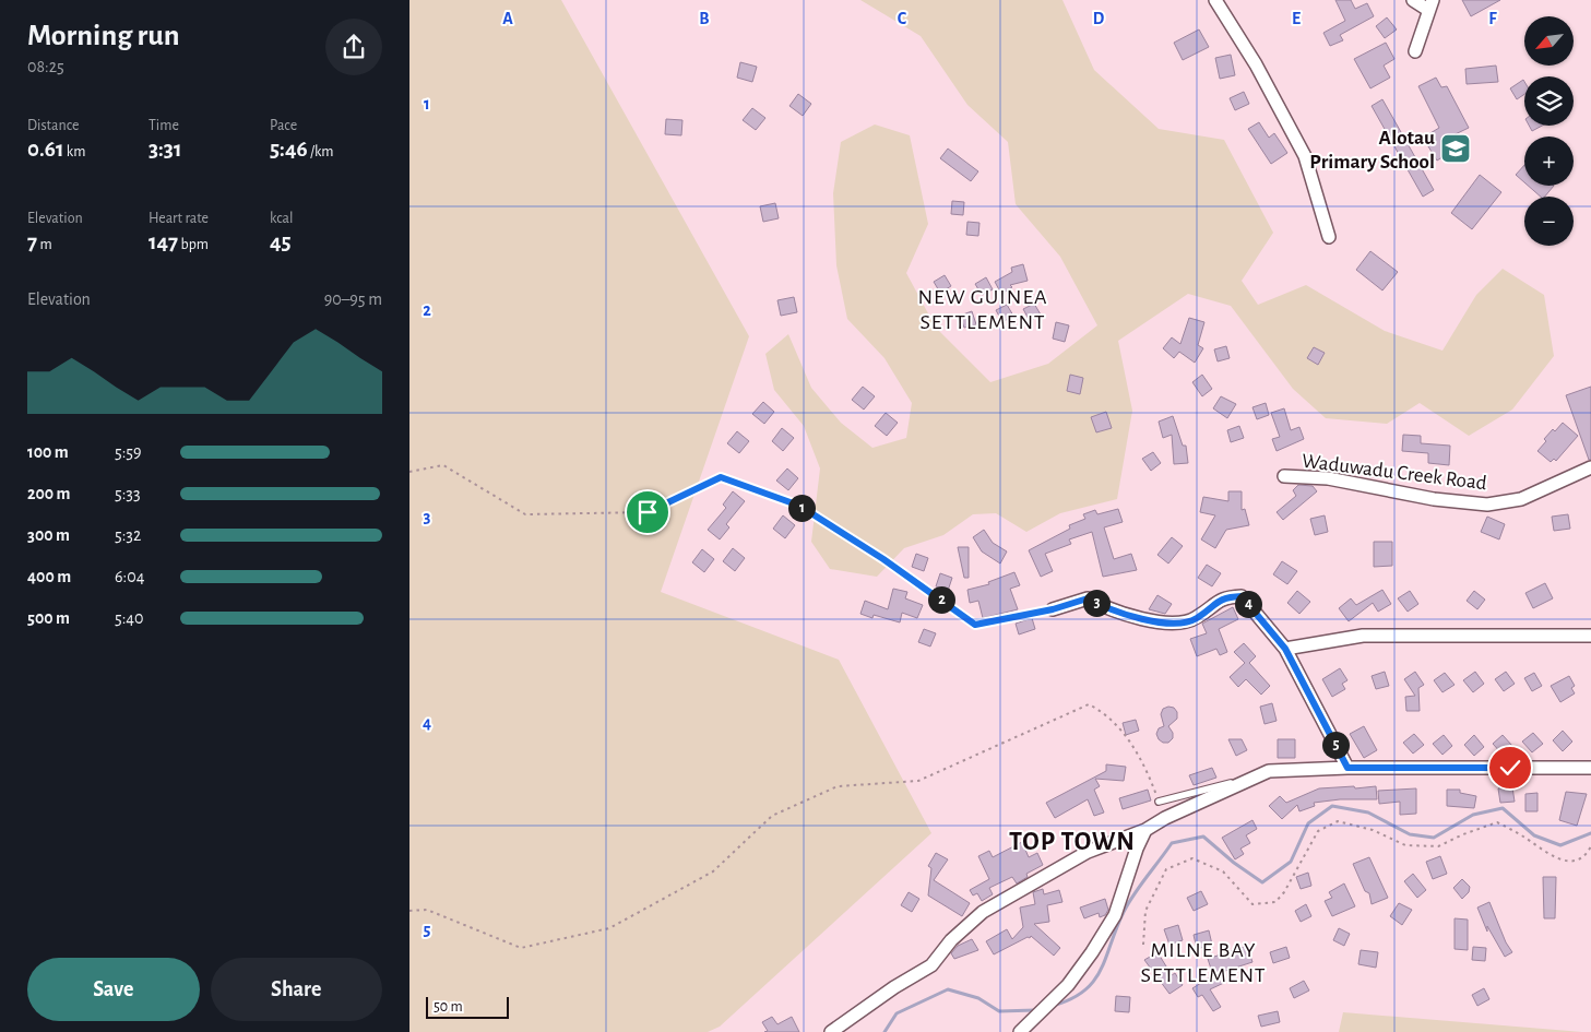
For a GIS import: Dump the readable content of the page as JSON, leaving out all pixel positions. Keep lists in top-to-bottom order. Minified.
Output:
{"streets":{"street":["Waduwadu Creek Road"]},"districts":["NEW GUINEA SETTLEMENT","TOP TOWN","MILNE BAY SETTLEMENT"],"places":{"school or university":["Alotau Primary School"]},"scale_bar":"50 m","north":"bottom left","page":{"heading":["Morning run","08:25"],"map_buttons":["+","−"],"stats":[["Distance","0.61 km"],["Time","3:31"],["Pace","5:46 /km"],["Elevation","7 m"],["Heart rate","147 bpm"],["kcal","45"]],"chart":["Elevation","90–95 m"],"list":[{"name":"100 m","note":"5:59"},{"name":"200 m","note":"5:33"},{"name":"300 m","note":"5:32"},{"name":"400 m","note":"6:04"},{"name":"500 m","note":"5:40"}],"pins":["1","2","3","4","5"],"buttons":["Save","Share"],"scale":"50 m"},"grid":{"columns":["A","B","C","D","E","F"],"rows":["1","2","3","4","5"]}}
